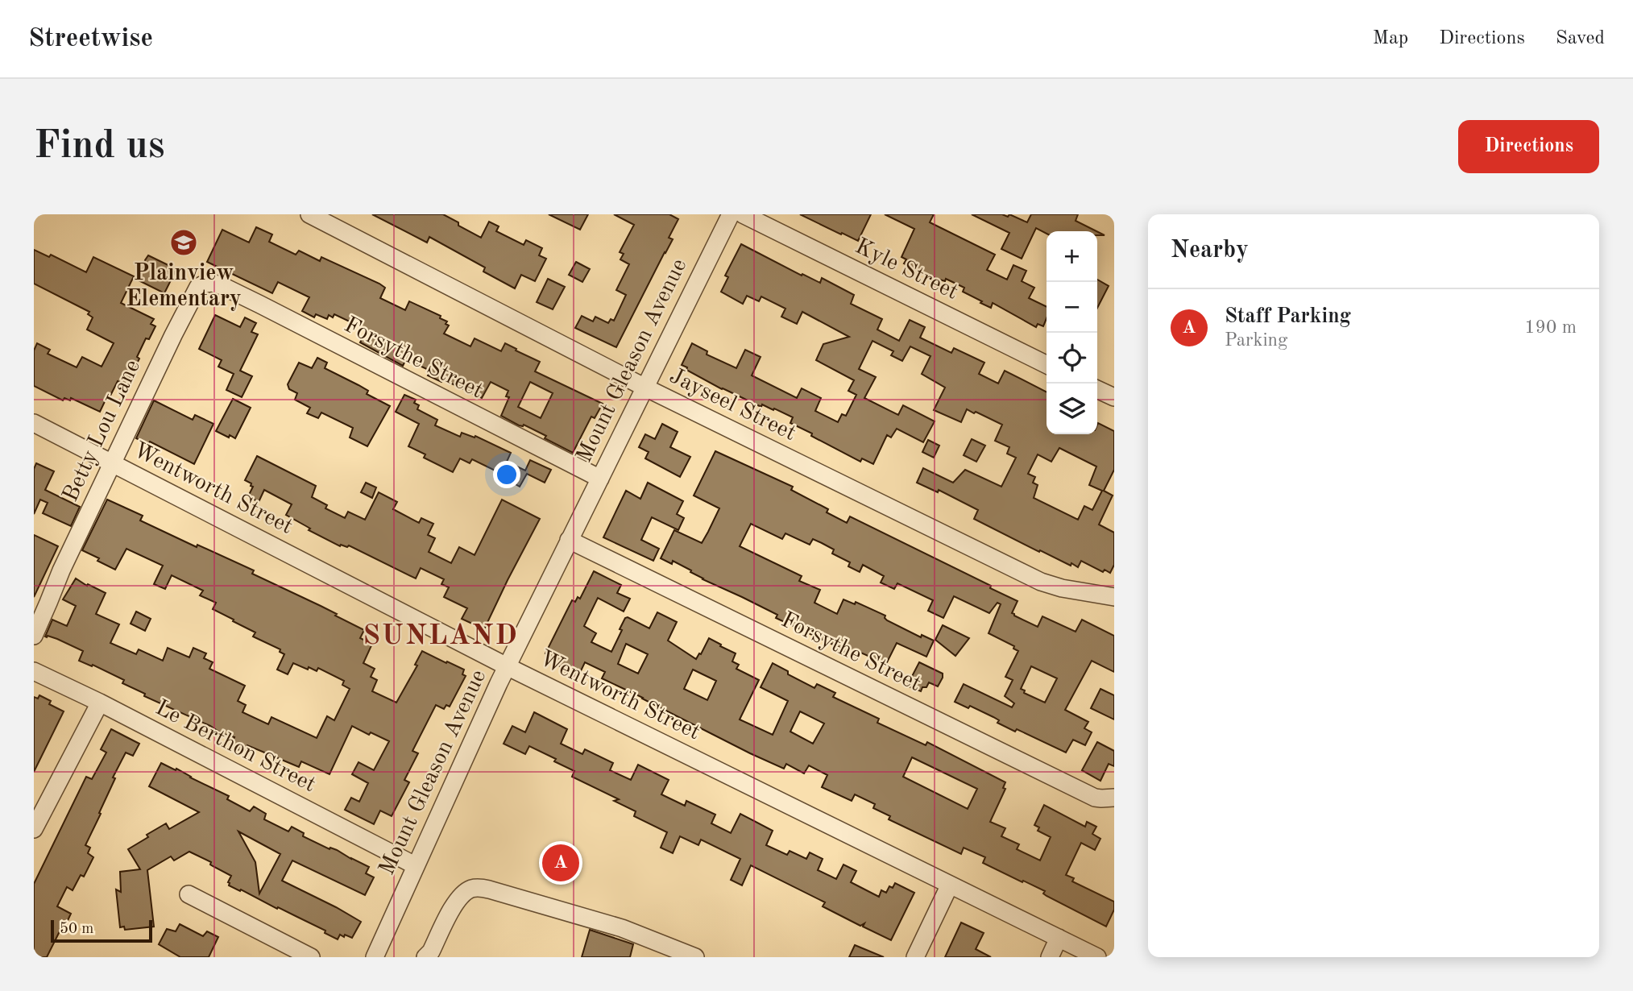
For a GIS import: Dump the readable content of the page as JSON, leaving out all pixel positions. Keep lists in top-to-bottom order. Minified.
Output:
{"streets":{"street":["Kyle Street","Forsythe Street","Mount Gleason Avenue","Jayseel Street","Betty Lou Lane","Wentworth Street","Le Berthon Street"]},"crossings":[["Kyle Street","Mount Gleason Avenue"],["Forsythe Street","Mount Gleason Avenue"],["Forsythe Street","Betty Lou Lane"],["Mount Gleason Avenue","Jayseel Street"],["Mount Gleason Avenue","Wentworth Street"],["Mount Gleason Avenue","Le Berthon Street"],["Betty Lou Lane","Wentworth Street"]],"districts":["SUNLAND"],"places":{"school or university":["Plainview Elementary"]},"scale_bar":"50 m","page":{"header":"Streetwise","nav":["Map","Directions","Saved"],"buttons":"Directions","title":"Find us","heading":"Nearby","map_buttons":["+","−"],"list":[{"mark":"A","name":"Staff Parking","note":"Parking","value":"190 m"}],"pins":"A","scale":"50 m"}}
